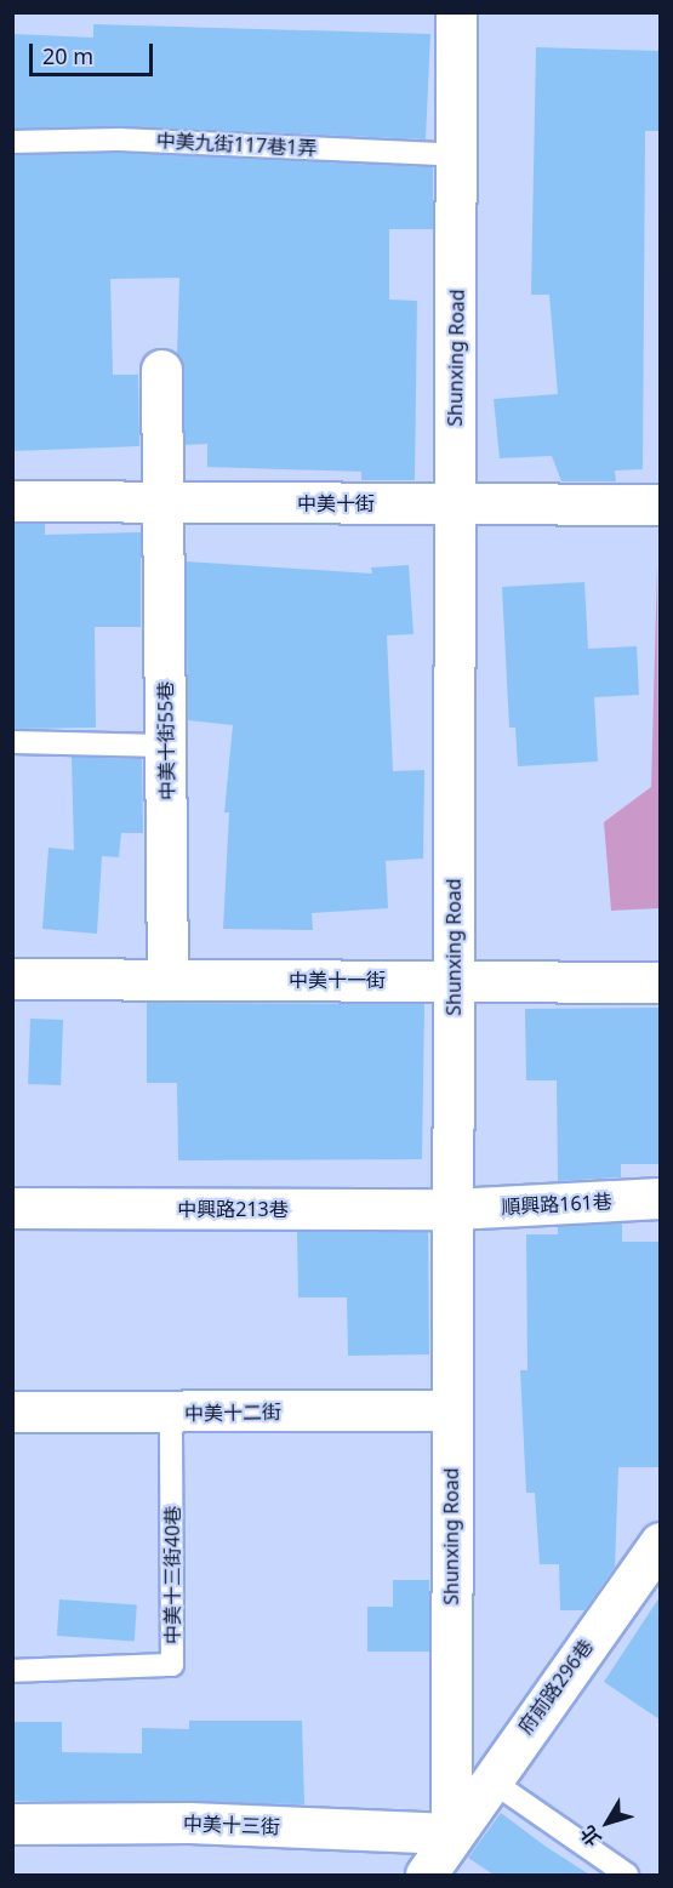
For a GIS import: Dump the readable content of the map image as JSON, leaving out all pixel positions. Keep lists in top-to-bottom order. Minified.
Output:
{"streets":{"street":["Shunxing Road","中美十街","中美十街55巷","中美十一街","順興路161巷","中興路213巷","中美十二街","府前路296巷","中美十三街"],"lane":["中美九街117巷1弄","中美十三街40巷"]},"crossings":[["中美九街117巷1弄","Shunxing Road"],["Shunxing Road","中美十街"],["Shunxing Road","中美十一街"],["Shunxing Road","順興路161巷"],["Shunxing Road","中興路213巷"],["Shunxing Road","中美十二街"],["Shunxing Road","府前路296巷"],["Shunxing Road","中美十三街"],["中美十街","中美十街55巷"],["中美十街55巷","中美十一街"],["順興路161巷","中興路213巷"],["中美十二街","中美十三街40巷"],["府前路296巷","中美十三街"]],"scale_bar":"20 m","north":"bottom left"}
